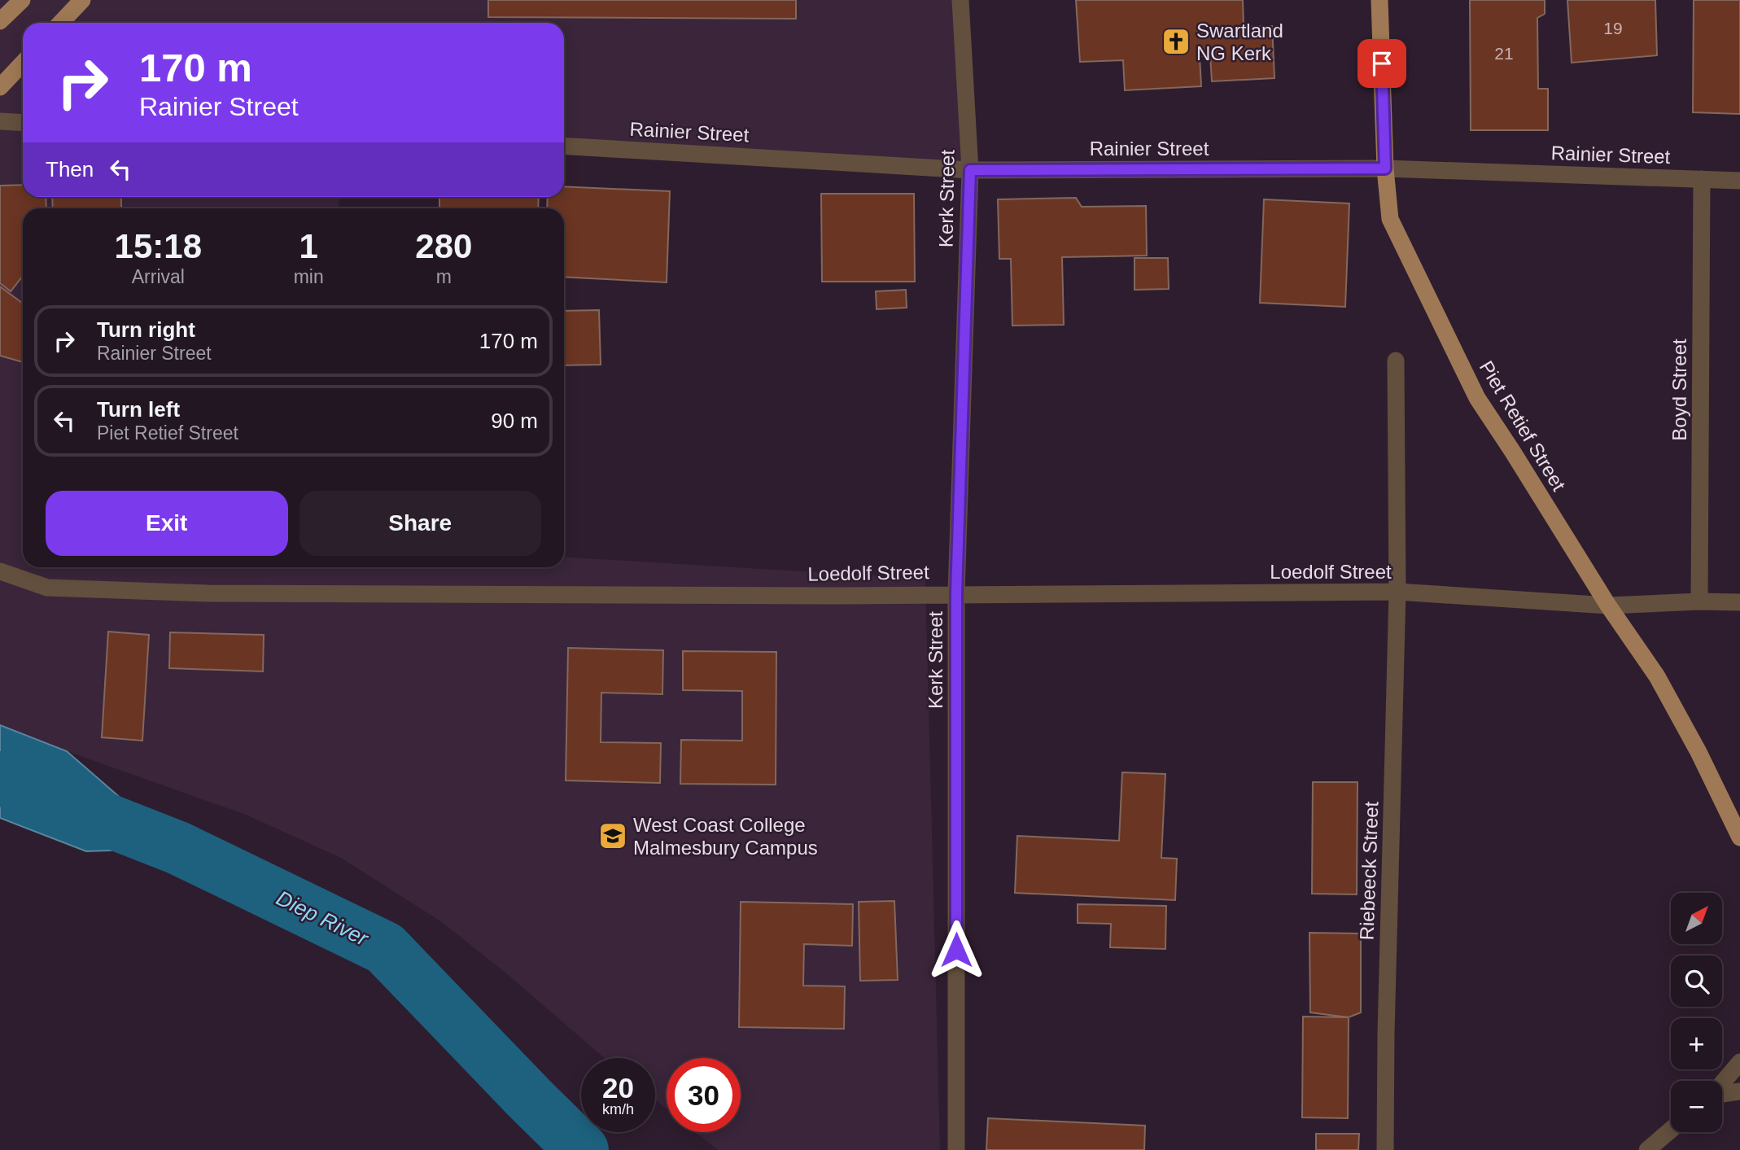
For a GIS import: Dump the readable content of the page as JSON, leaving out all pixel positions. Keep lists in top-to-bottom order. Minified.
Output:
{"streets":{"main road":["Piet Retief Street"],"street":["Rainier Street","Kerk Street","Boyd Street","Loedolf Street","Riebeeck Street"]},"crossings":[["Rainier Street","Kerk Street"],["Rainier Street","Boyd Street"],["Rainier Street","Piet Retief Street"],["Kerk Street","Loedolf Street"],["Boyd Street","Loedolf Street"],["Piet Retief Street","Loedolf Street"],["Loedolf Street","Riebeeck Street"]],"water":["Diep River"],"places":{"church":["Swartland NG Kerk"],"school or university":["West Coast College Malmesbury Campus"]},"house_numbers":["19","21"],"north":"top right","page":{"turn":["170 m","Rainier Street"],"then":"Then","eta":["15:18","Arrival","1","min","280","m"],"list":[{"name":"Turn right","note":"Rainier Street","value":"170 m"},{"name":"Turn left","note":"Piet Retief Street","value":"90 m"}],"buttons":["Exit","Share"],"map_buttons":["+","−"],"speed":"20 km/h","limit":"30"}}
